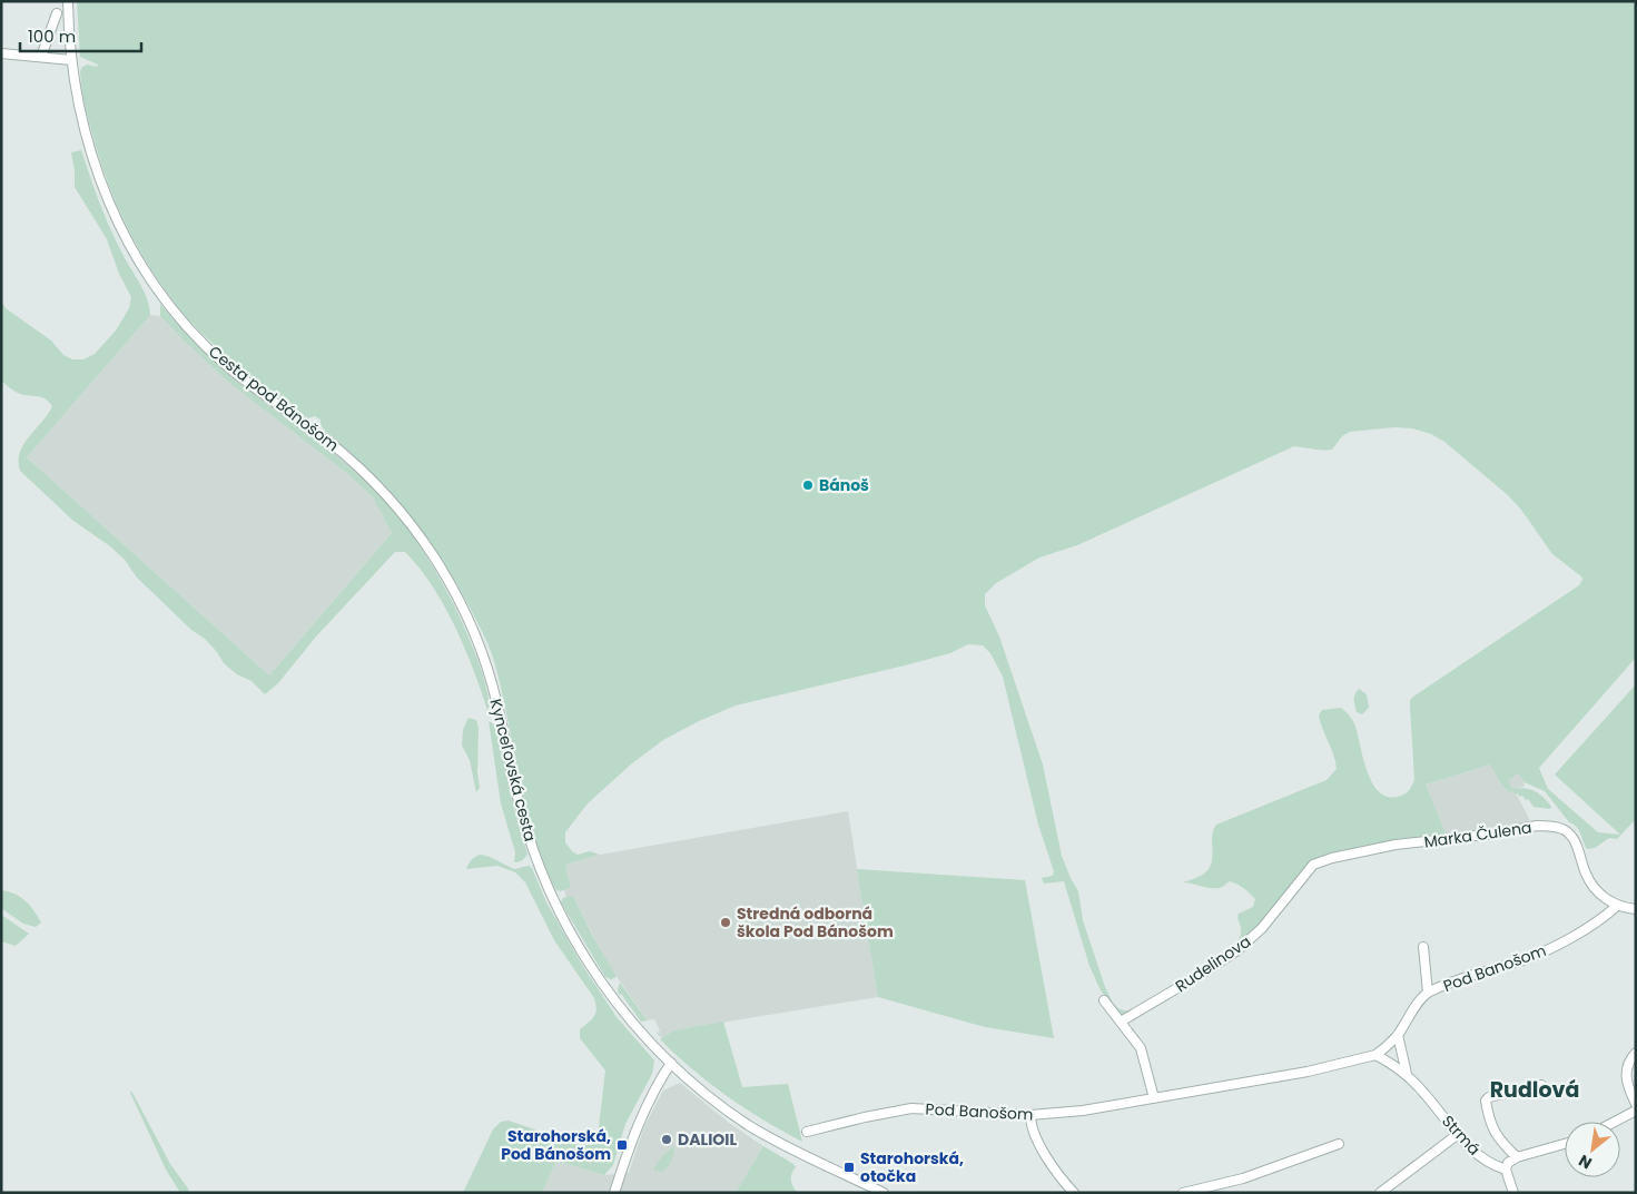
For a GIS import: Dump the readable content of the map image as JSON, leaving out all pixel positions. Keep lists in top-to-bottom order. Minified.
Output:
{"streets":{"street":["Cesta pod Bánošom","Kynceľovská cesta","Marka Čulena","Rudelinova","Pod Banošom","Strmá"]},"crossings":[["Cesta pod Bánošom","Kynceľovská cesta"],["Marka Čulena","Rudelinova"],["Marka Čulena","Pod Banošom"],["Pod Banošom","Strmá"]],"districts":["Rudlová"],"places":{"other":["Bánoš","Stredná odborná škola Pod Bánošom","DALIOIL"],"transit":["Starohorská, Pod Bánošom","Starohorská, otočka"]},"scale_bar":"100 m","north":"bottom left"}
